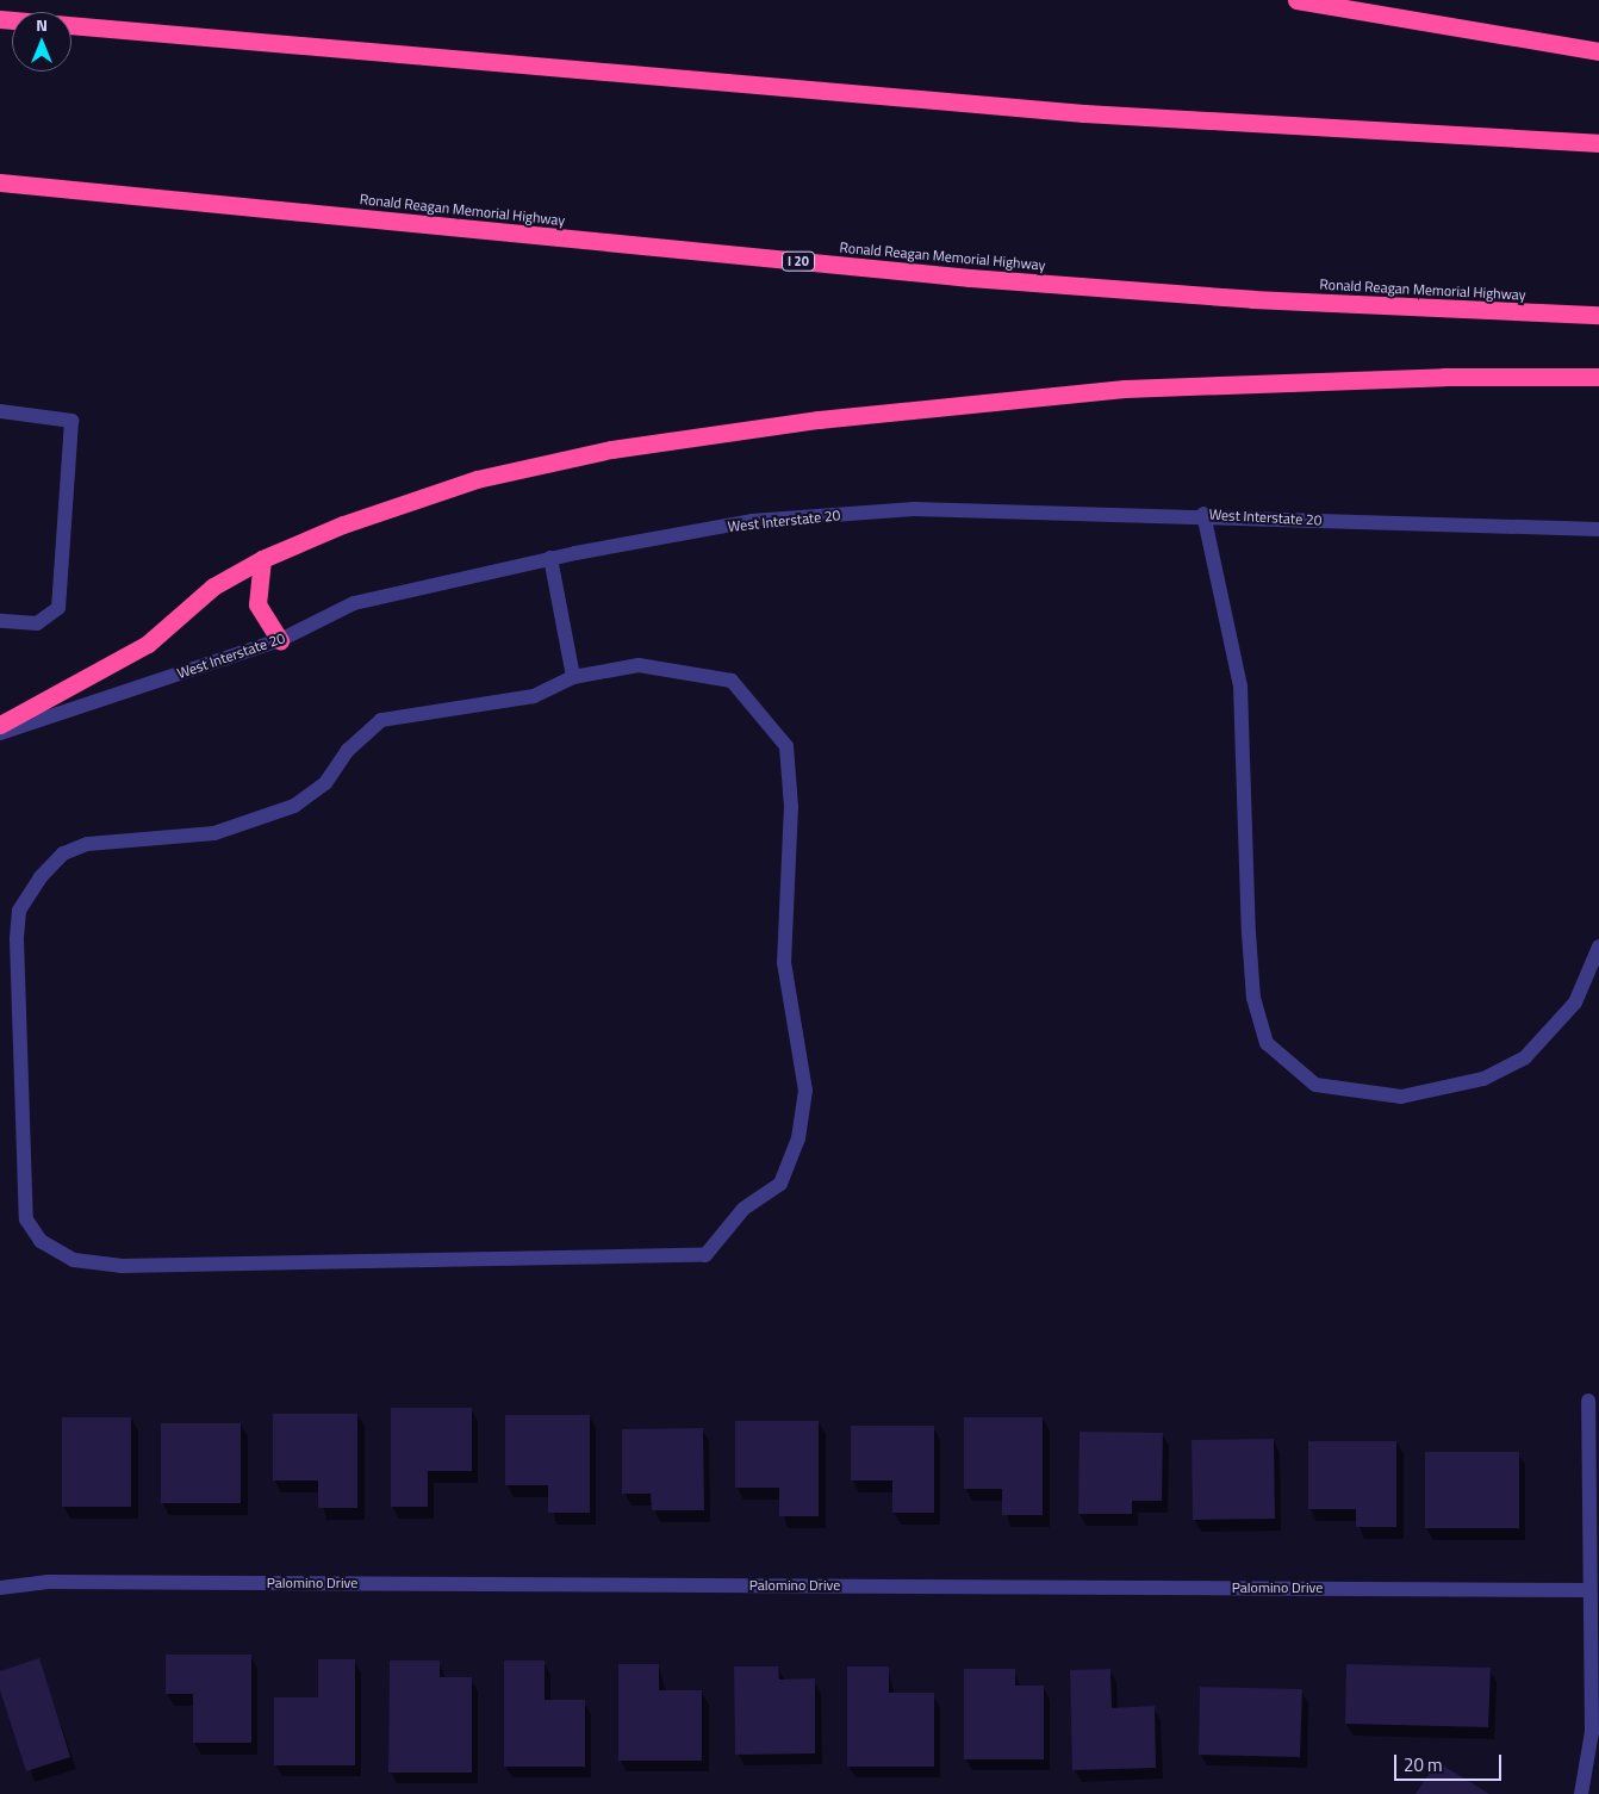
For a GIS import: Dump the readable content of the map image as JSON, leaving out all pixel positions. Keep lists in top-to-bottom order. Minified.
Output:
{"streets":{"highway":["Ronald Reagan Memorial Highway","I 20"],"street":["West Interstate 20","Palomino Drive"]},"scale_bar":"20 m","north":"top"}
